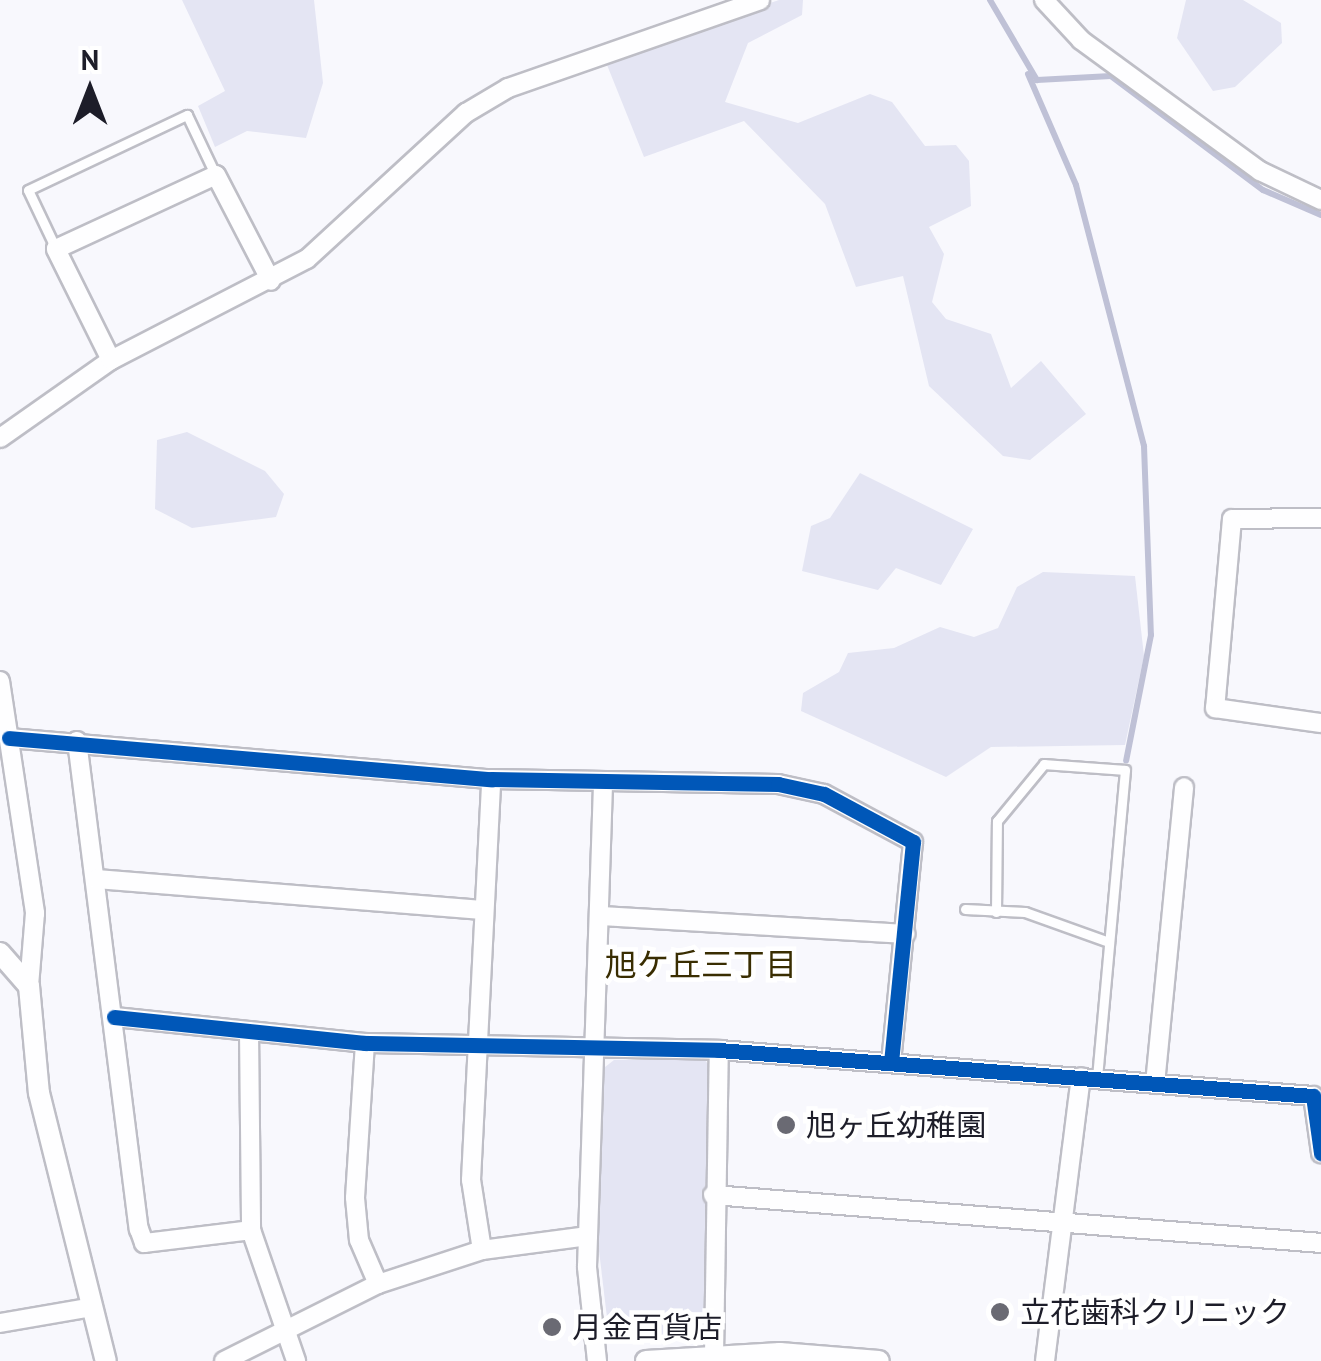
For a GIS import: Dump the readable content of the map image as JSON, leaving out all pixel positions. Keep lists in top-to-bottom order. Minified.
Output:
{"districts":["旭ケ丘三丁目"],"places":["旭ヶ丘幼稚園","立花歯科クリニック","月金百貨店"],"north":"top"}
